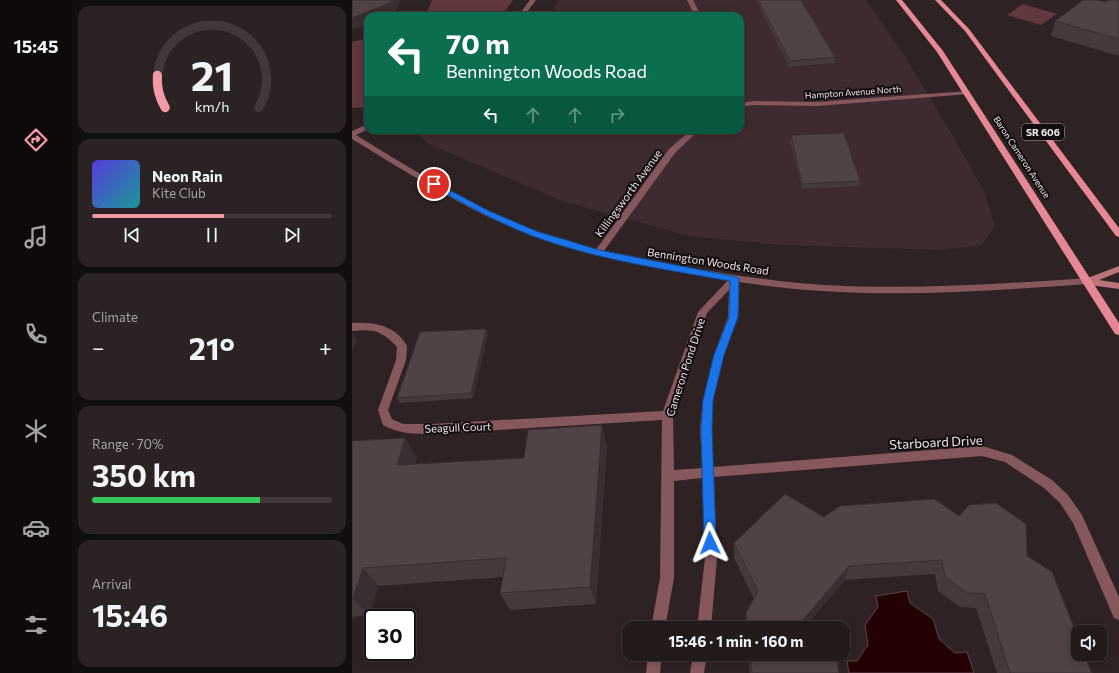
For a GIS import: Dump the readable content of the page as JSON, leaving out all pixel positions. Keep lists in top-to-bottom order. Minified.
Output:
{"streets":{"main road":["SR 606","Baron Cameron Avenue"],"street":["Hampton Avenue North","Killingsworth Avenue","Bennington Woods Road","Cameron Pond Drive","Seagull Court","Starboard Drive"]},"crossings":[["Hampton Avenue North","Baron Cameron Avenue"],["Baron Cameron Avenue","Bennington Woods Road"],["Killingsworth Avenue","Bennington Woods Road"],["Bennington Woods Road","Cameron Pond Drive"],["Cameron Pond Drive","Seagull Court"],["Cameron Pond Drive","Starboard Drive"]],"page":{"tabs":"15:45","turn":["70 m","Bennington Woods Road"],"song":["Neon Rain","Kite Club"],"tile":["Climate",["Range · 70%","350 km"],["Arrival","15:46"]],"heat":["−","21°","+"],"limit":"30","trip":"15:46 · 1 min · 160 m","gauge":["21","km/h"]}}
